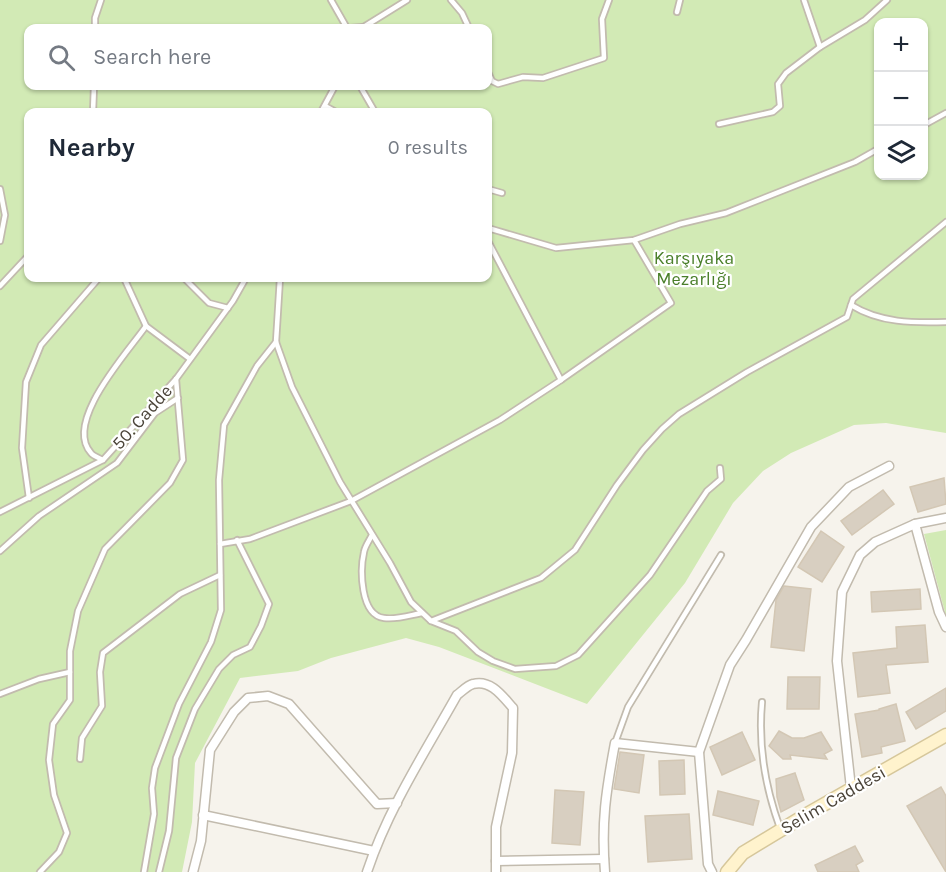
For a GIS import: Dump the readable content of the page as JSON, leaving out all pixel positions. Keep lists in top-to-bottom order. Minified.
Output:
{"streets":{"main road":["Selim Caddesi"],"lane":["50. Cadde"]},"parks":["Karşıyaka Mezarlığı"],"page":{"map_buttons":["+","−"],"search":"Search here","heading":["Nearby","0 results"]}}
